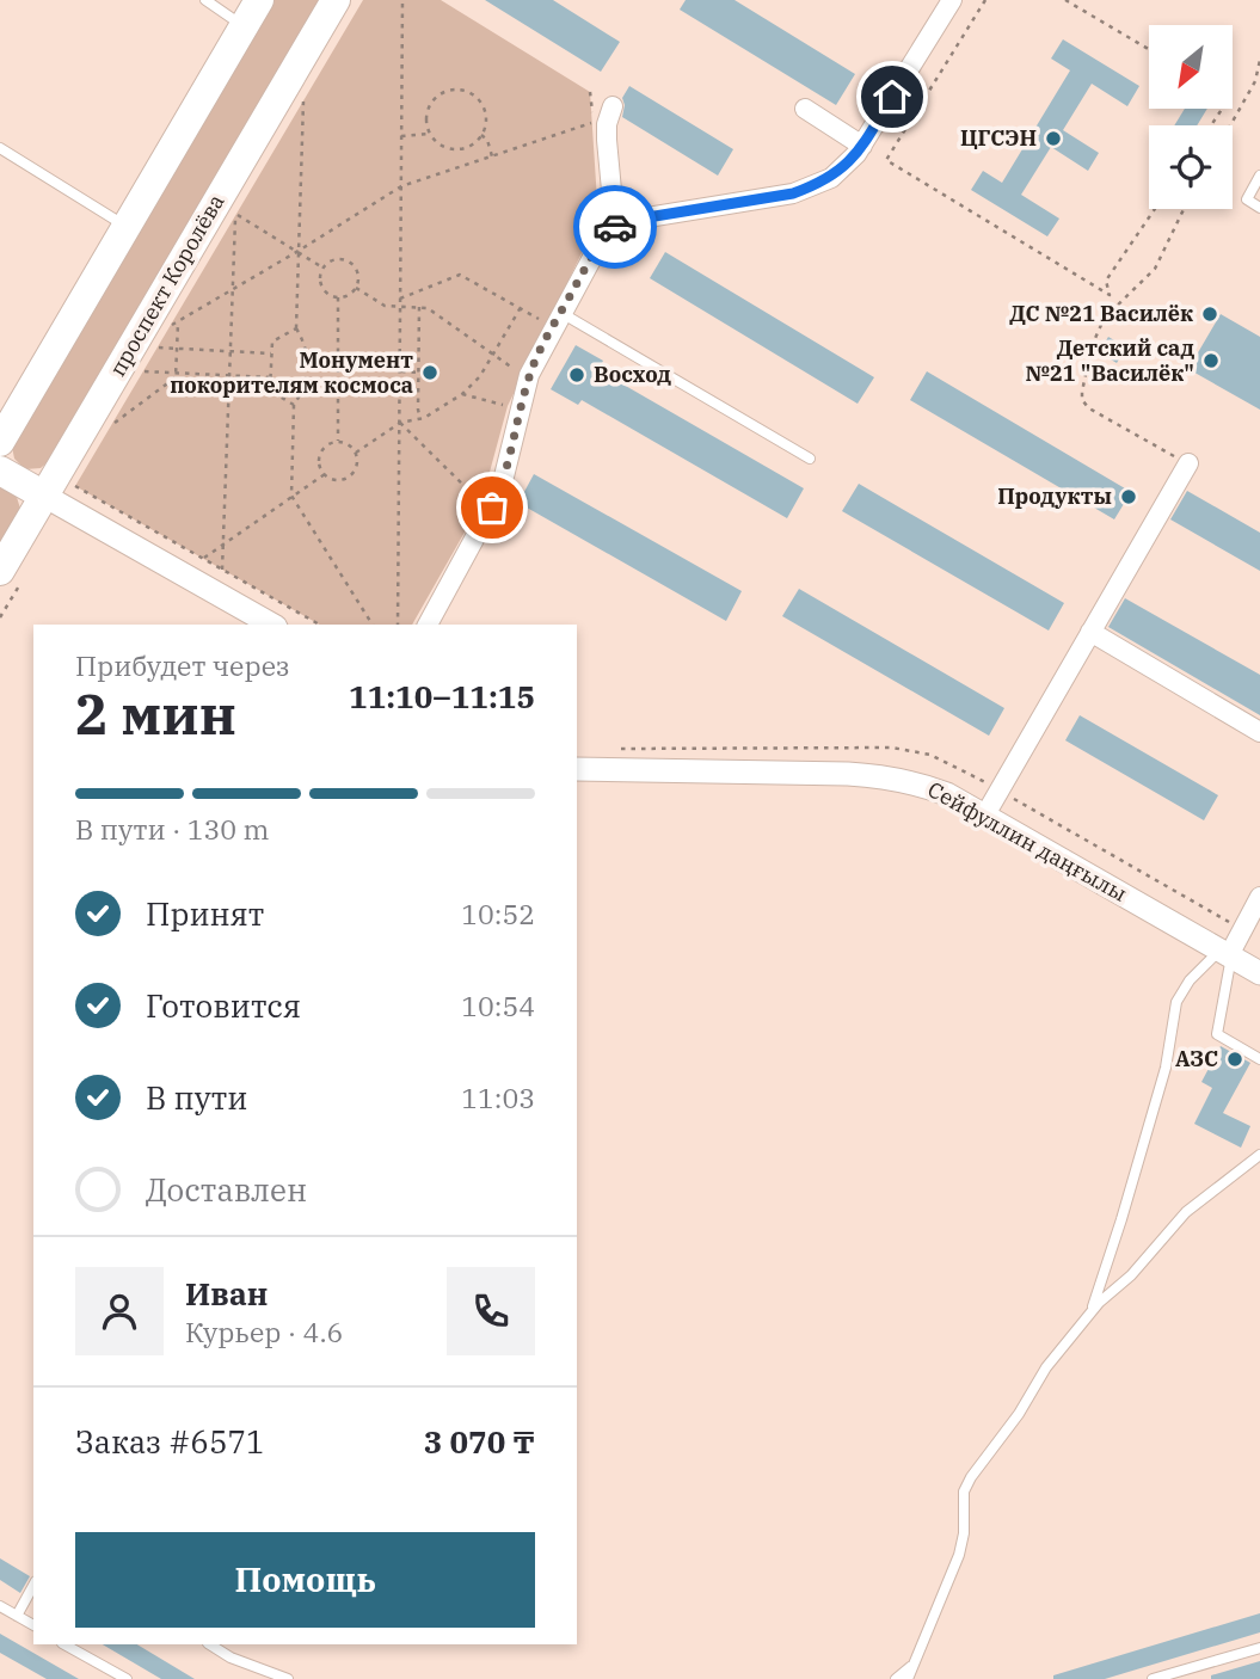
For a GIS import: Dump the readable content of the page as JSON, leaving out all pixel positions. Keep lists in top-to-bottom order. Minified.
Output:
{"streets":{"main road":["проспект Королёва"],"street":["Сейфуллин даңғылы"]},"places":["ЦГСЭН","ДС №21 Василёк","Детский сад №21 \"Василёк\"","Монумент покорителям космоса","Восход","Продукты","АЗС"],"north":"bottom left","page":{"heading":["2 мин","Прибудет через","11:10–11:15"],"panel":["Иван","Курьер · 4.6","Заказ #6571","3 070 ₸"],"bar":"В пути · 130 m","list":[["Принят","10:52"],["Готовится","10:54"],["В пути","11:03"],"Доставлен"],"buttons":"Помощь"}}
